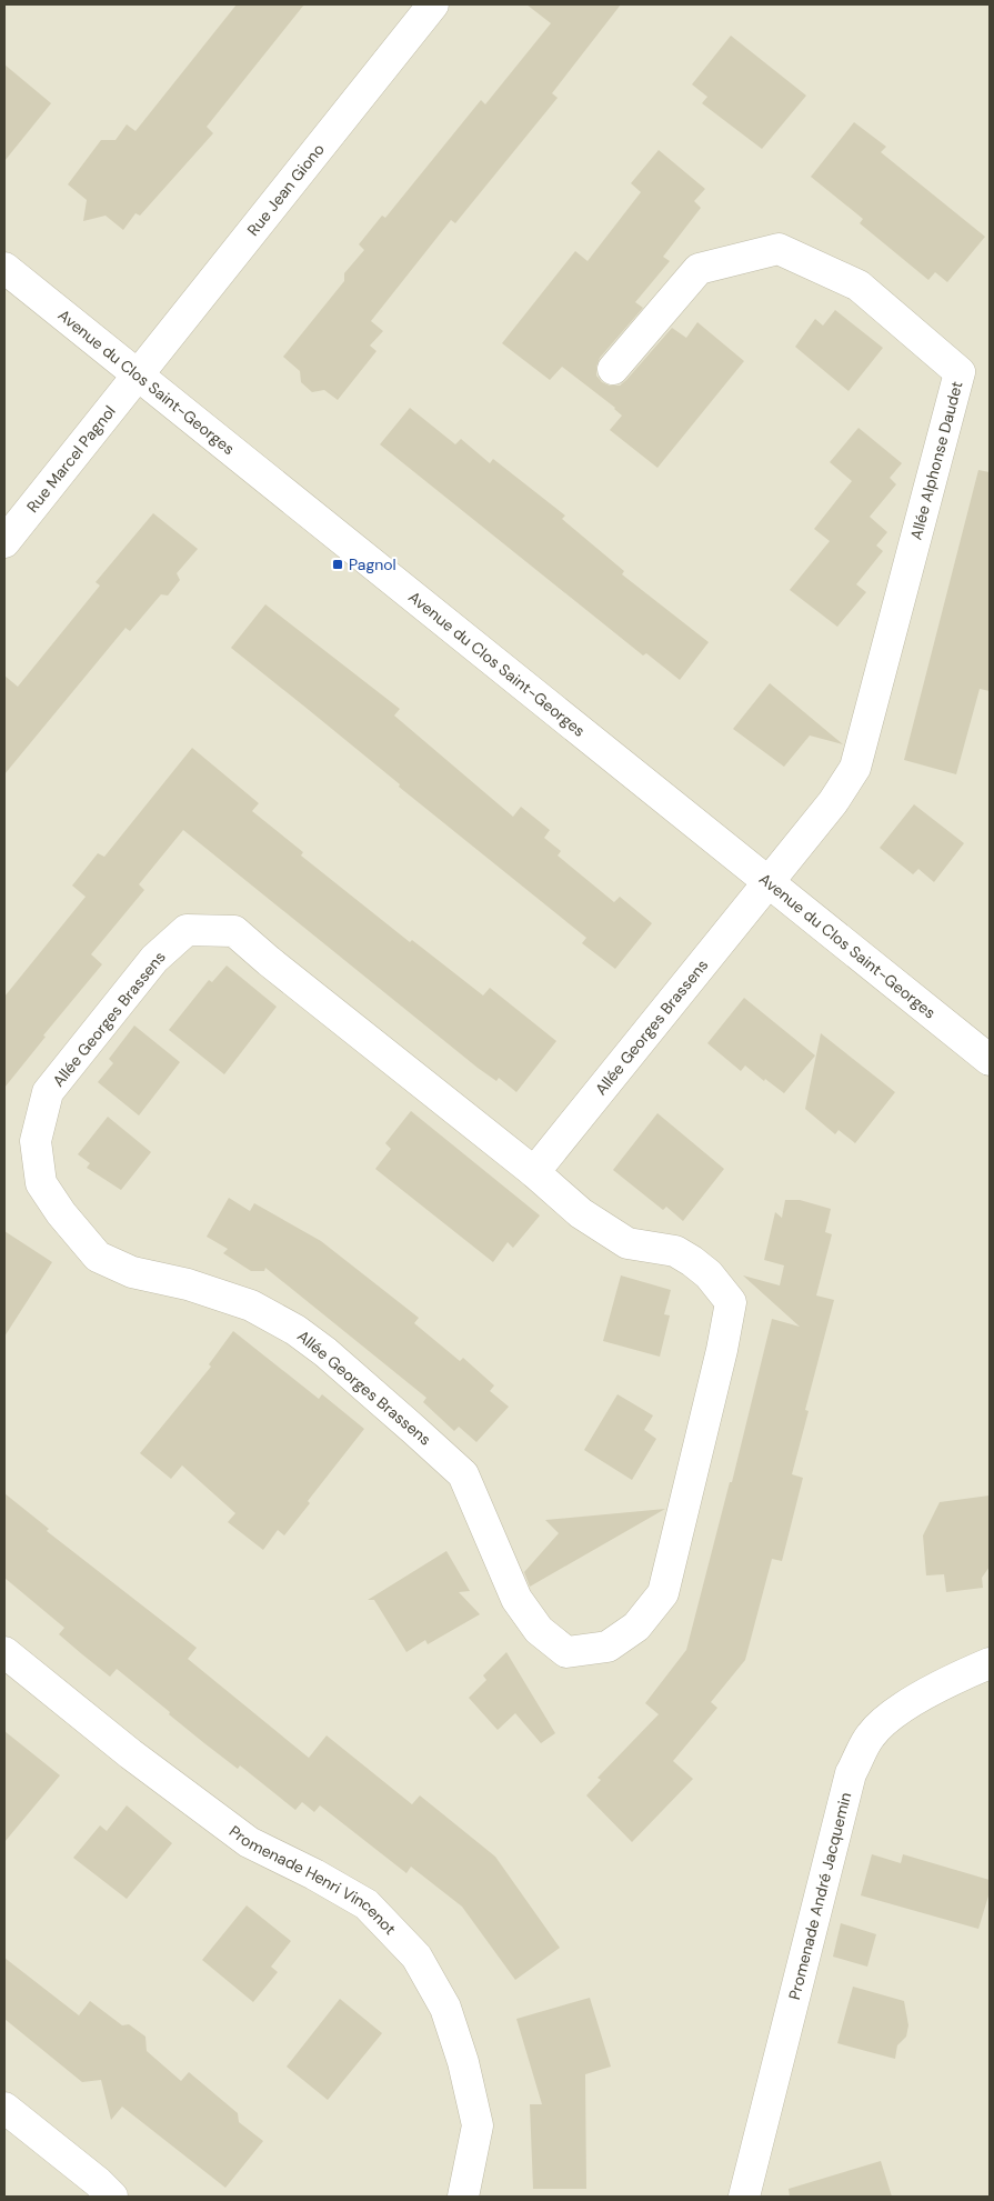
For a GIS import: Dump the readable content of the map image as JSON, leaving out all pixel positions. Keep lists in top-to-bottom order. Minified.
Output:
{"streets":{"street":["Rue Jean Giono","Avenue du Clos Saint-Georges","Rue Marcel Pagnol","Allée Alphonse Daudet","Allée Georges Brassens","Promenade Henri Vincenot","Promenade André Jacquemin"]},"crossings":[["Rue Jean Giono","Avenue du Clos Saint-Georges"],["Rue Jean Giono","Rue Marcel Pagnol"],["Avenue du Clos Saint-Georges","Rue Marcel Pagnol"],["Avenue du Clos Saint-Georges","Allée Alphonse Daudet"],["Avenue du Clos Saint-Georges","Allée Georges Brassens"],["Allée Alphonse Daudet","Allée Georges Brassens"]],"places":{"transit":["Pagnol"]}}
